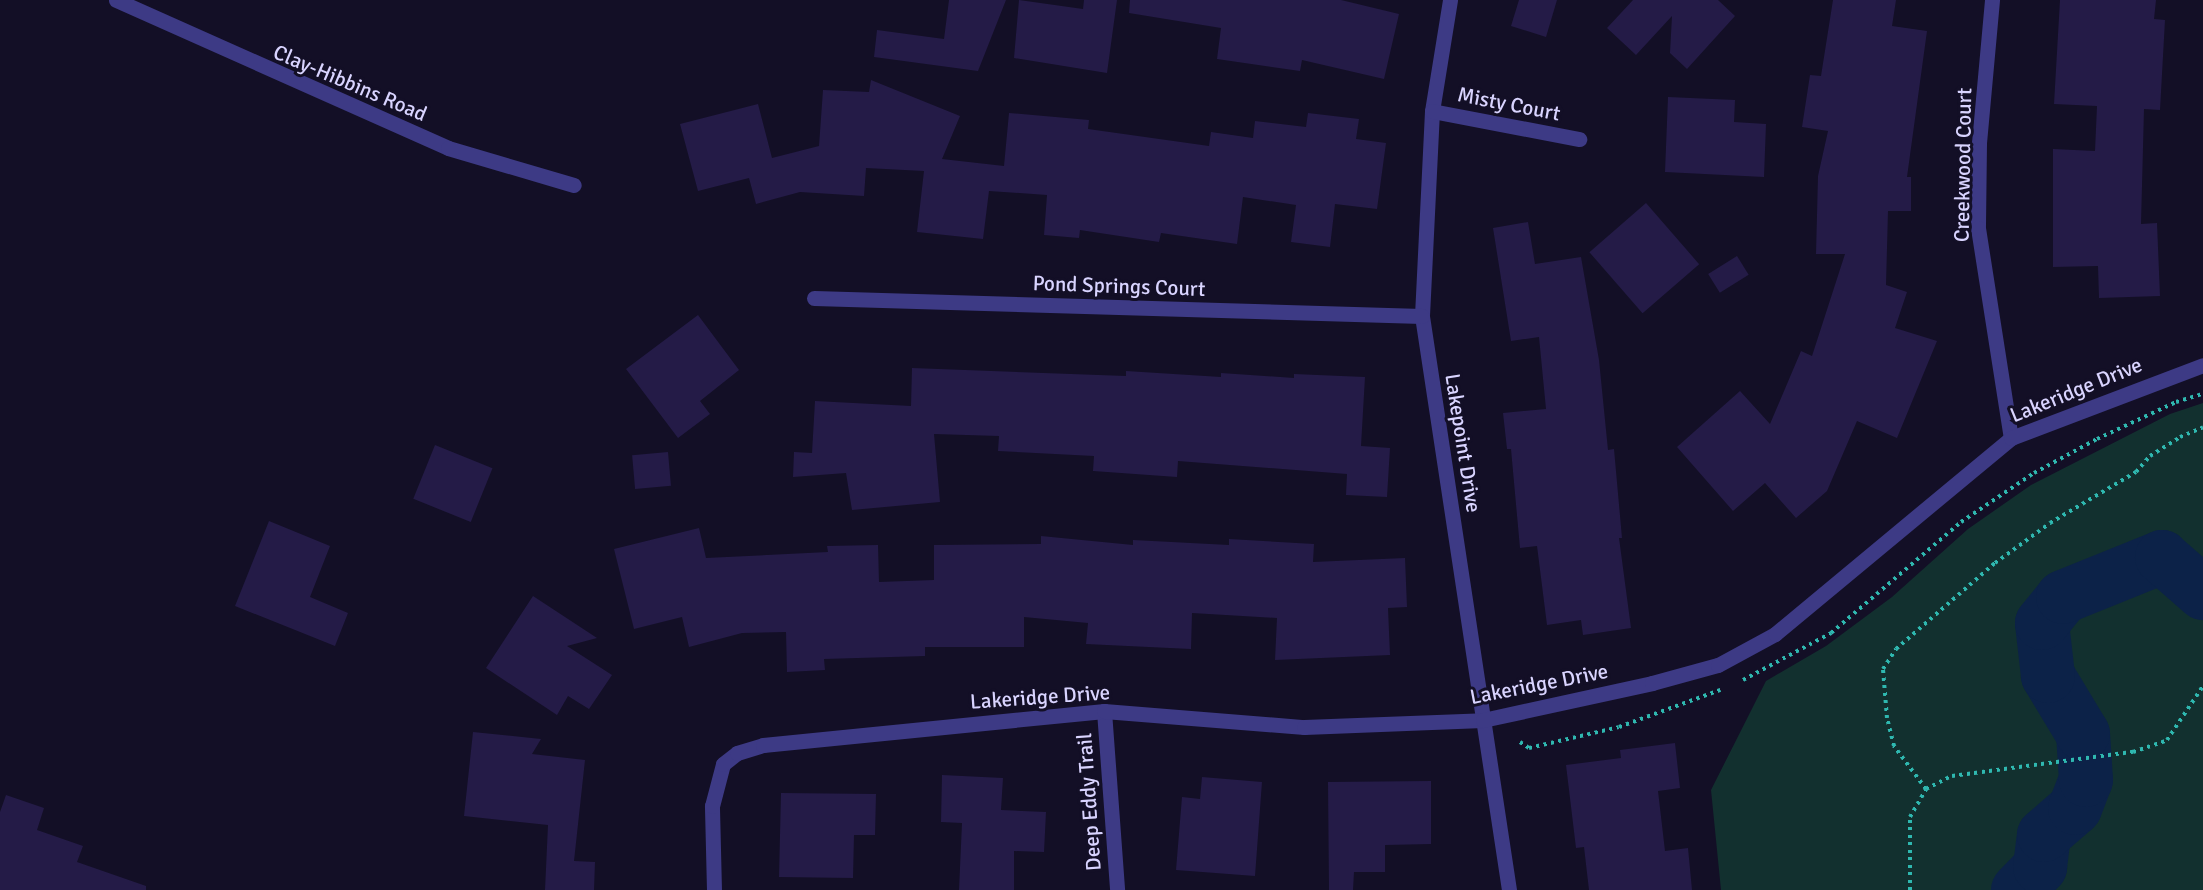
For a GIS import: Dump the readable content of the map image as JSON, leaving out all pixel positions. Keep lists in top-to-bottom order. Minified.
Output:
{"streets":{"street":["Clay-Hibbins Road","Misty Court","Creekwood Court","Pond Springs Court","Lakeridge Drive","Lakepoint Drive","Deep Eddy Trail"]},"crossings":[["Misty Court","Lakepoint Drive"],["Creekwood Court","Lakeridge Drive"],["Pond Springs Court","Lakepoint Drive"],["Lakeridge Drive","Lakepoint Drive"],["Lakeridge Drive","Deep Eddy Trail"]]}
